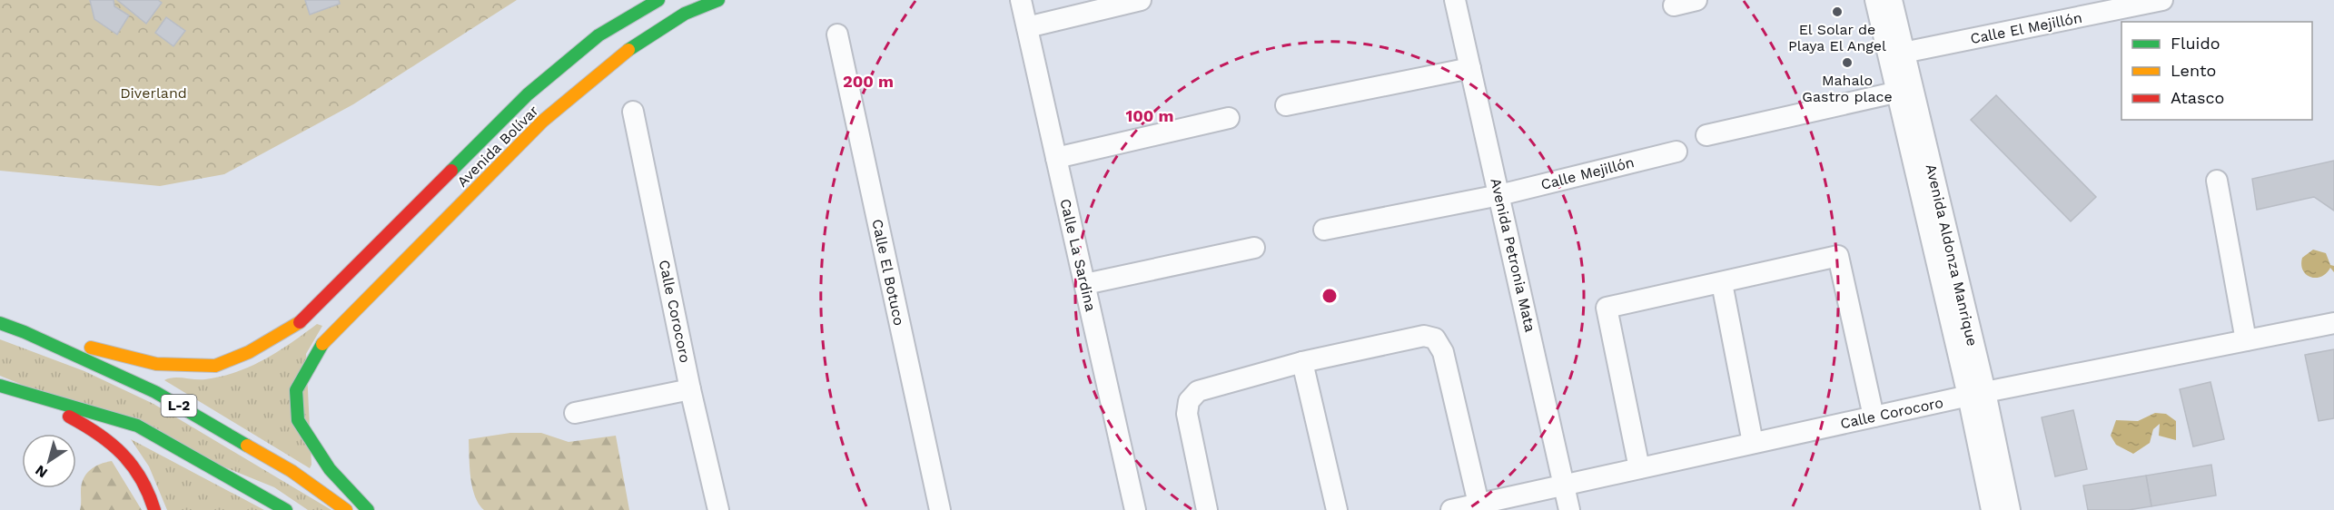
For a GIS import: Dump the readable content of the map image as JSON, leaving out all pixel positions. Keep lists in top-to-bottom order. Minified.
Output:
{"streets":{"main road":["Avenida Bolívar","L-2"],"street":["Calle El Mejillón","Calle Mejillón","Calle La Sardina","Avenida Petronia Mata","Avenida Aldonza Manrique","Calle El Botuco","Calle Corocoro"]},"crossings":[["Calle El Mejillón","Avenida Aldonza Manrique"],["Avenida Bolívar","L-2"],["Calle Mejillón","Avenida Petronia Mata"],["Avenida Petronia Mata","Calle Corocoro"],["Avenida Aldonza Manrique","Calle Corocoro"]],"parks":["Diverland"],"places":["El Solar de Playa El Angel","Mahalo Gastro place"],"legend":["Fluido","Lento","Atasco"],"north":"bottom left","rings":["200 m","100 m"]}
